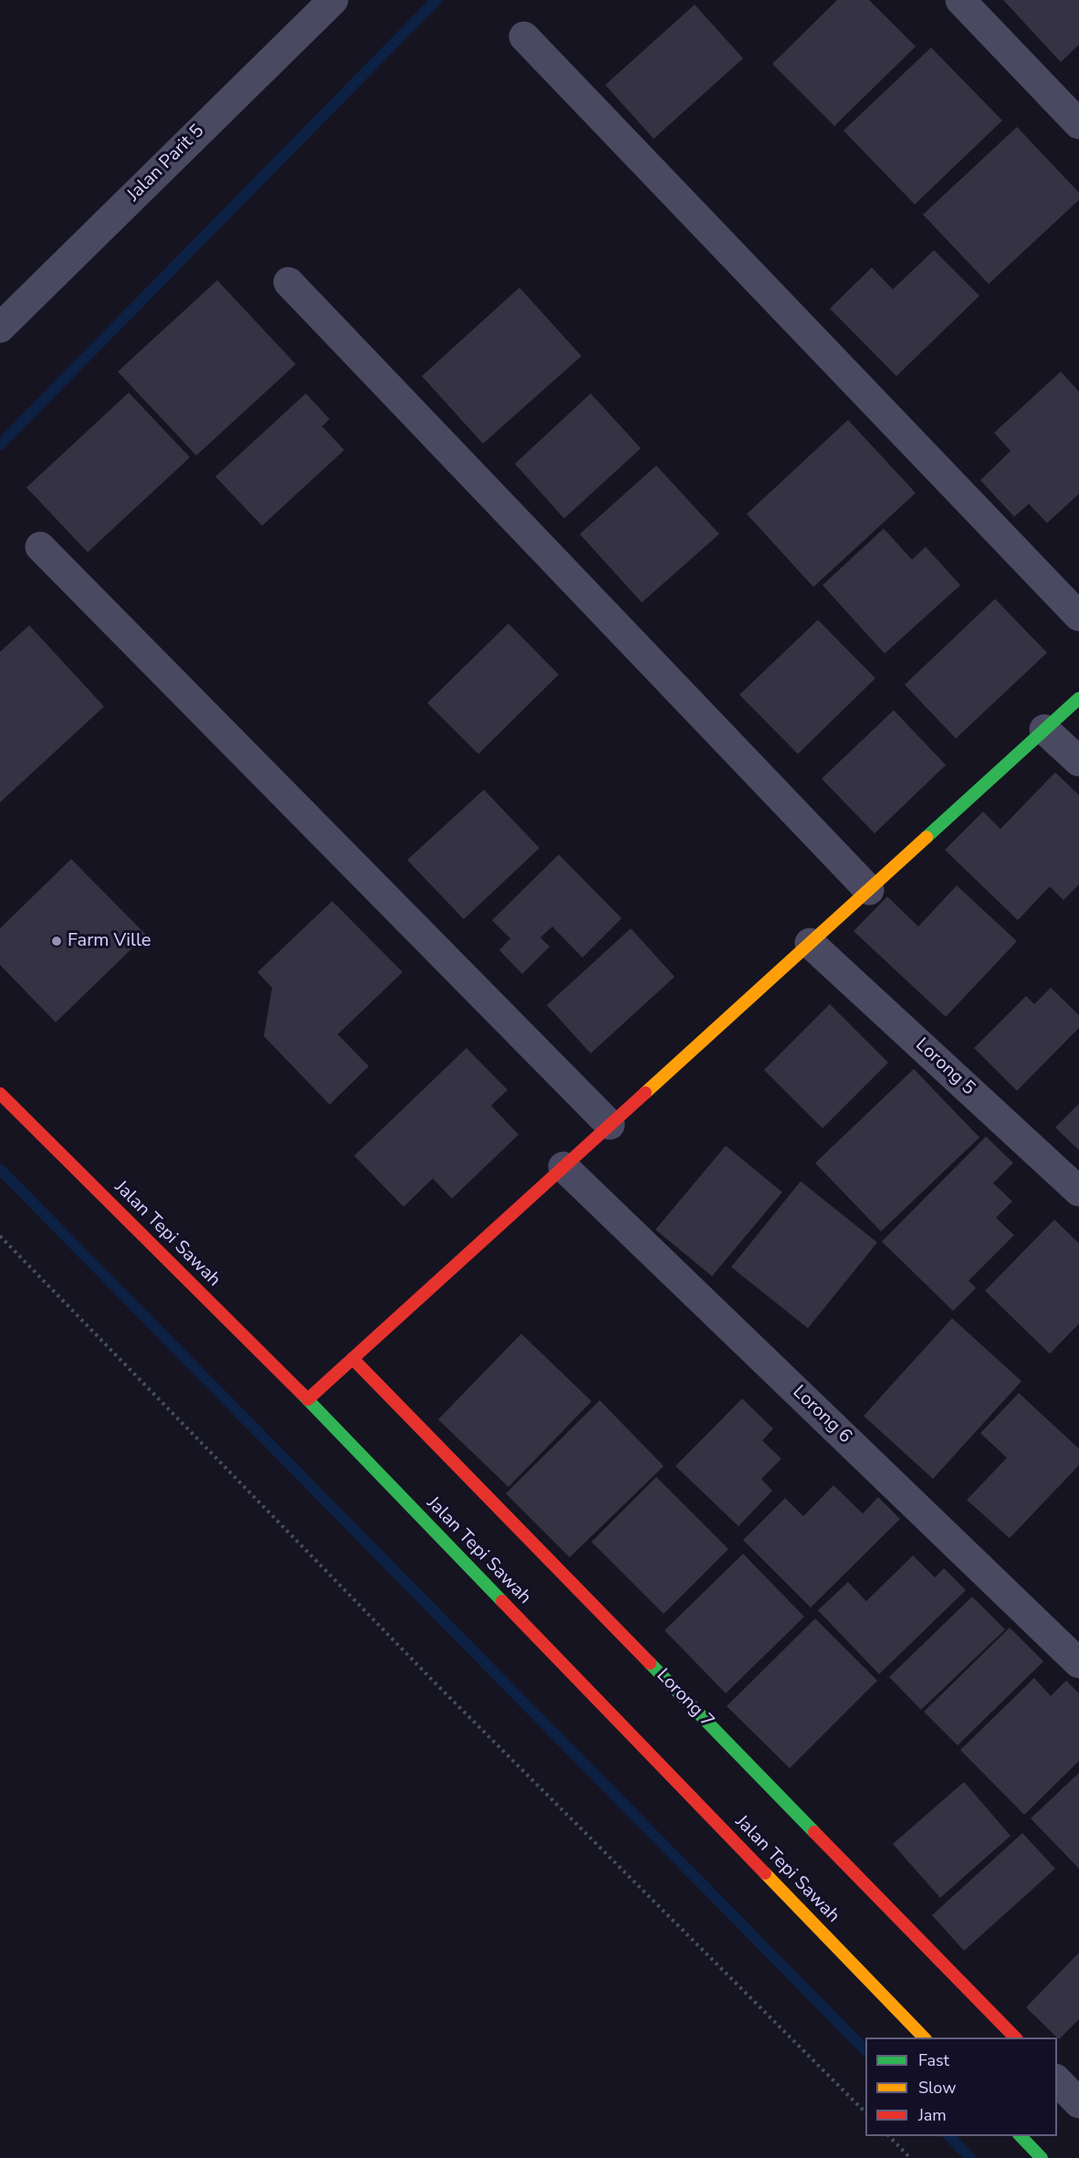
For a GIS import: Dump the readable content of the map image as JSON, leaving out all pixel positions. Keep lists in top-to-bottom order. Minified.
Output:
{"streets":{"street":["Jalan Parit 5","Lorong 5","Jalan Tepi Sawah","Lorong 6","Lorong 7"]},"places":["Farm Ville"],"legend":["Fast","Slow","Jam"]}
